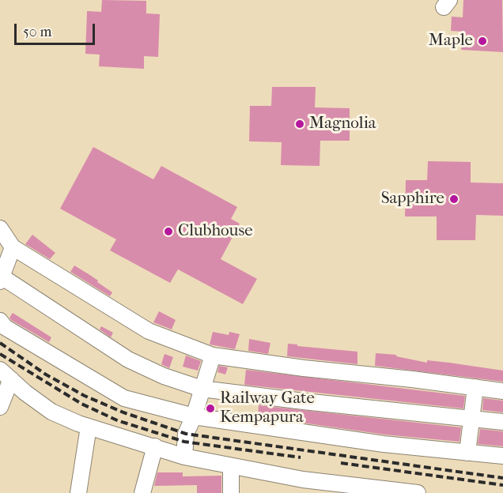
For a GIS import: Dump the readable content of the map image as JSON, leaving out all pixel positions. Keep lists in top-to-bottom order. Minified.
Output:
{"places":["Maple","Magnolia","Sapphire","Clubhouse","Railway Gate Kempapura"],"scale_bar":"50 m"}
